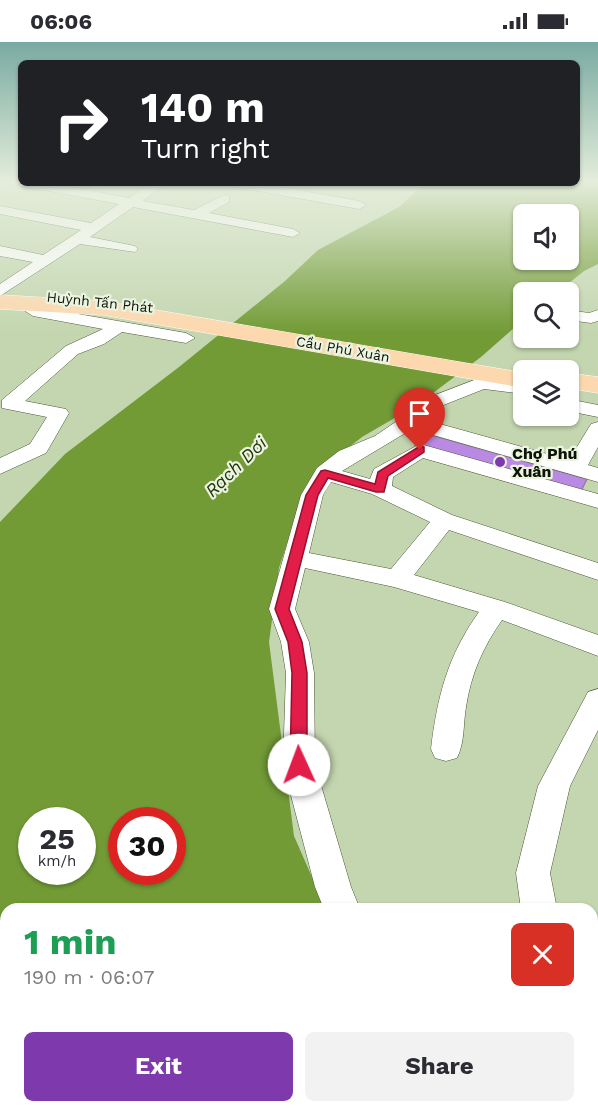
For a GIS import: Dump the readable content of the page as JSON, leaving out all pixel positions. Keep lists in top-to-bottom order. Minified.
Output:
{"streets":{"main road":["Huỳnh Tấn Phát","Cầu Phú Xuân"]},"crossings":[["Huỳnh Tấn Phát","Cầu Phú Xuân"]],"water":["Rạch Dơi"],"places":["Chợ Phú Xuân"],"page":{"status":"06:06","turn":["140 m","Turn right"],"speed":"25 km/h","limit":"30","heading":["1 min","190 m · 06:07"],"buttons":["Exit","Share"]}}
